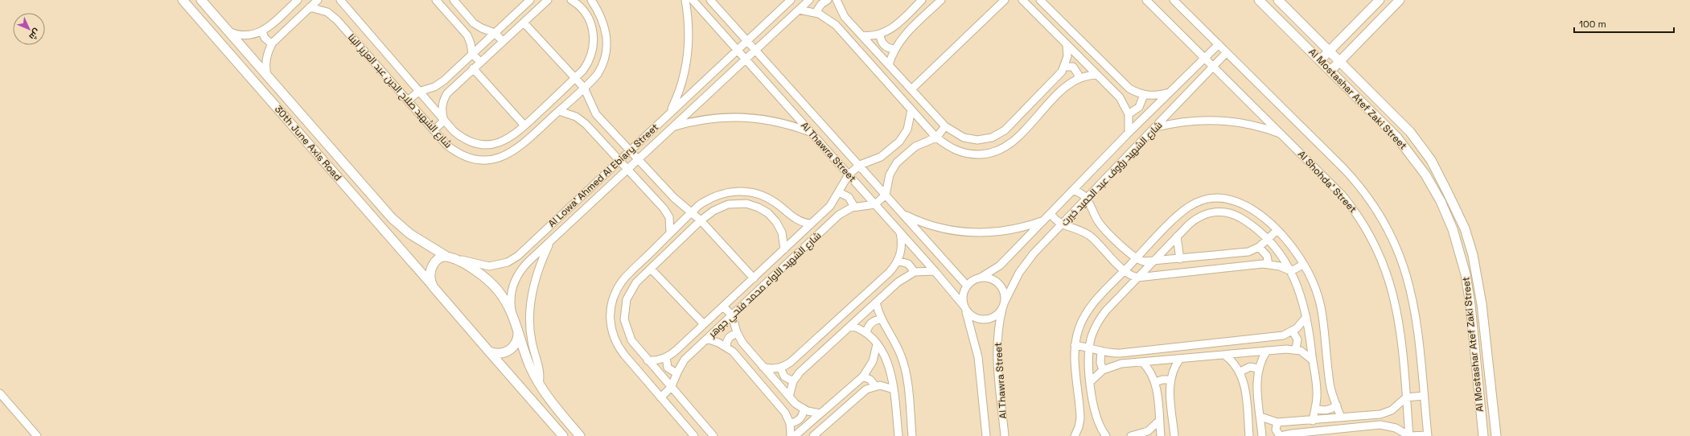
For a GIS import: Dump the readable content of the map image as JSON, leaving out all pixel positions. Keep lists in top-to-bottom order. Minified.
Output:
{"streets":{"street":["شارع الشهيد صلاح الدين عبد العزيز البنا","Al Mostashar Atef Zaki Street","30th June Axis Road","Al Thawra Street","شارع الشهيد رؤوف عبد الحميد خيرت","Al Lowa' Ahmed Al Ebiary Street","Al Shohda' Street","شارع الشهيد اللواء محمد فتحي جوهر"]},"crossings":[["30th June Axis Road","Al Lowa' Ahmed Al Ebiary Street"],["Al Thawra Street","شارع الشهيد رؤوف عبد الحميد خيرت"],["Al Thawra Street","Al Lowa' Ahmed Al Ebiary Street"],["Al Thawra Street","شارع الشهيد اللواء محمد فتحي جوهر"],["شارع الشهيد رؤوف عبد الحميد خيرت","Al Shohda' Street"]],"scale_bar":"100 m","north":"bottom right"}
